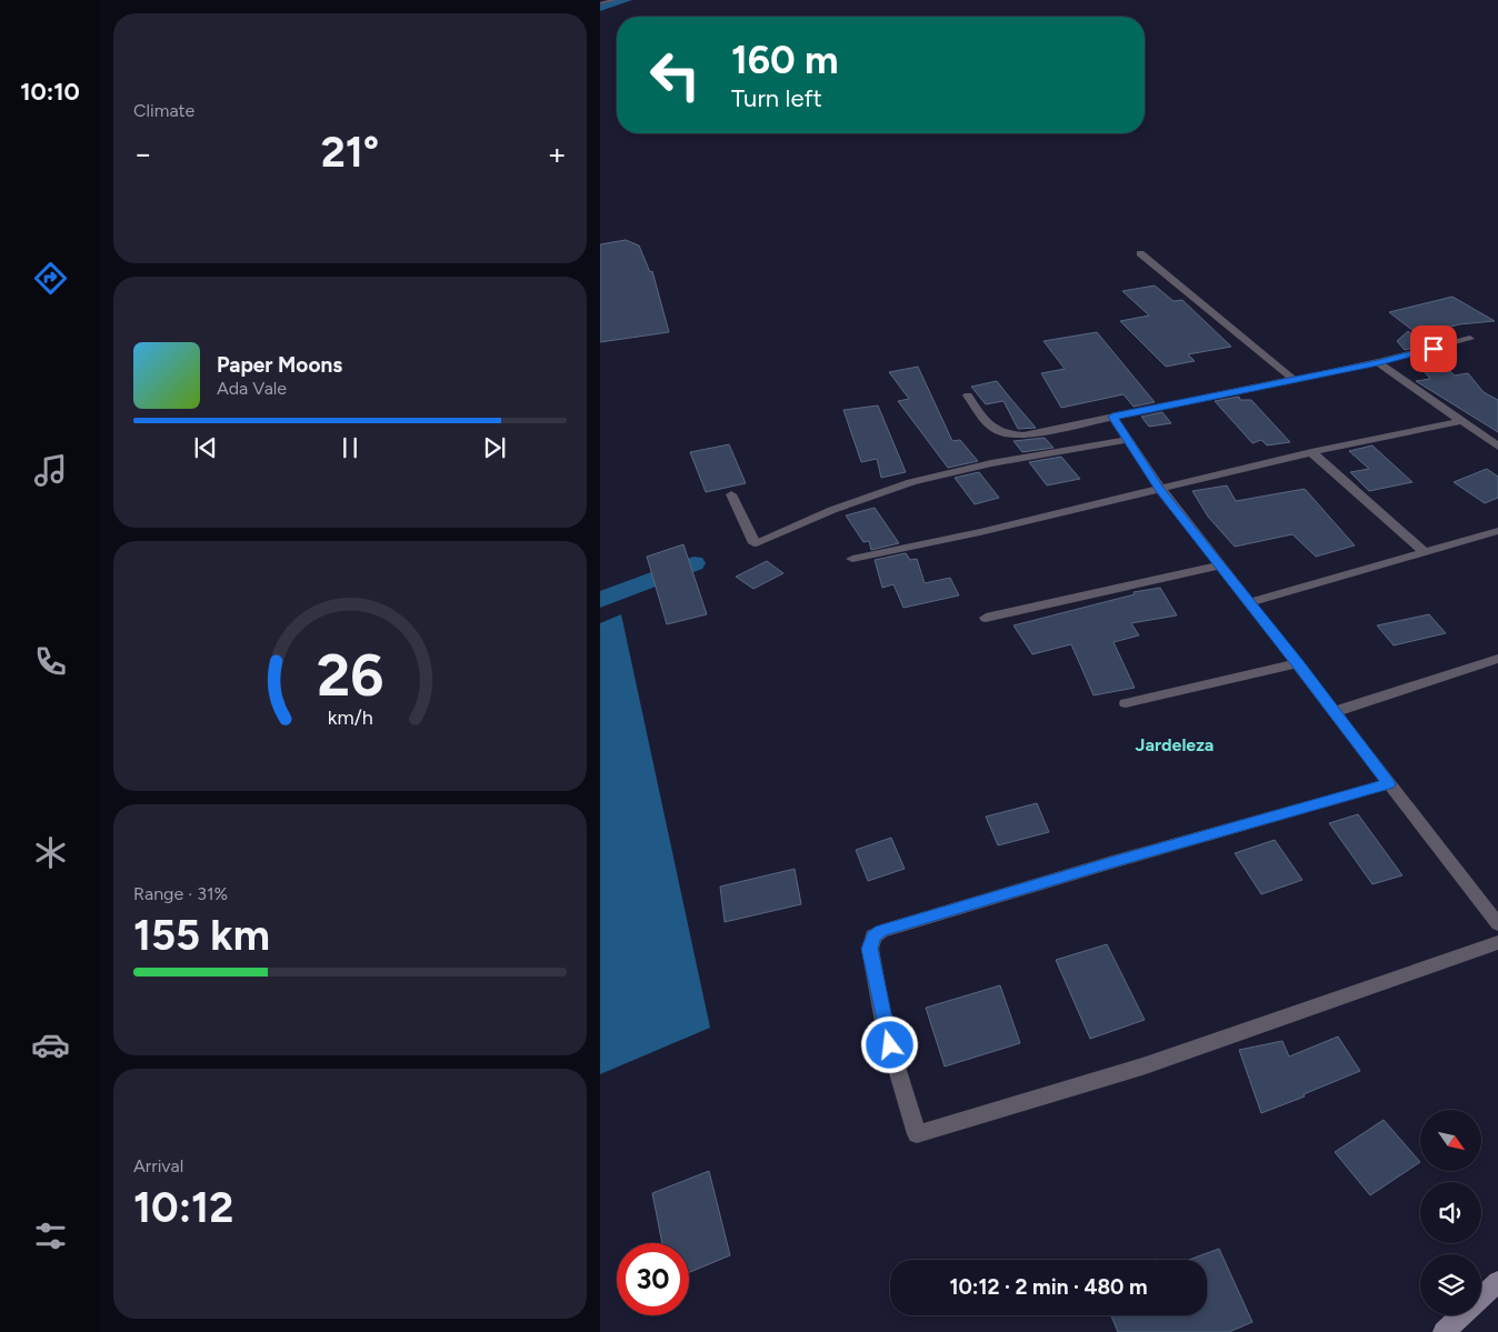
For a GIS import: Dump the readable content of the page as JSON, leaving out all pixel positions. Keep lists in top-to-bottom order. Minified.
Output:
{"districts":["Jardeleza"],"north":"bottom right","page":{"tabs":"10:10","tile":["Climate",["Range · 31%","155 km"],["Arrival","10:12"]],"turn":["160 m","Turn left"],"heat":["−","21°","+"],"song":["Paper Moons","Ada Vale"],"limit":"30","trip":"10:12 · 2 min · 480 m","gauge":["26","km/h"]}}
